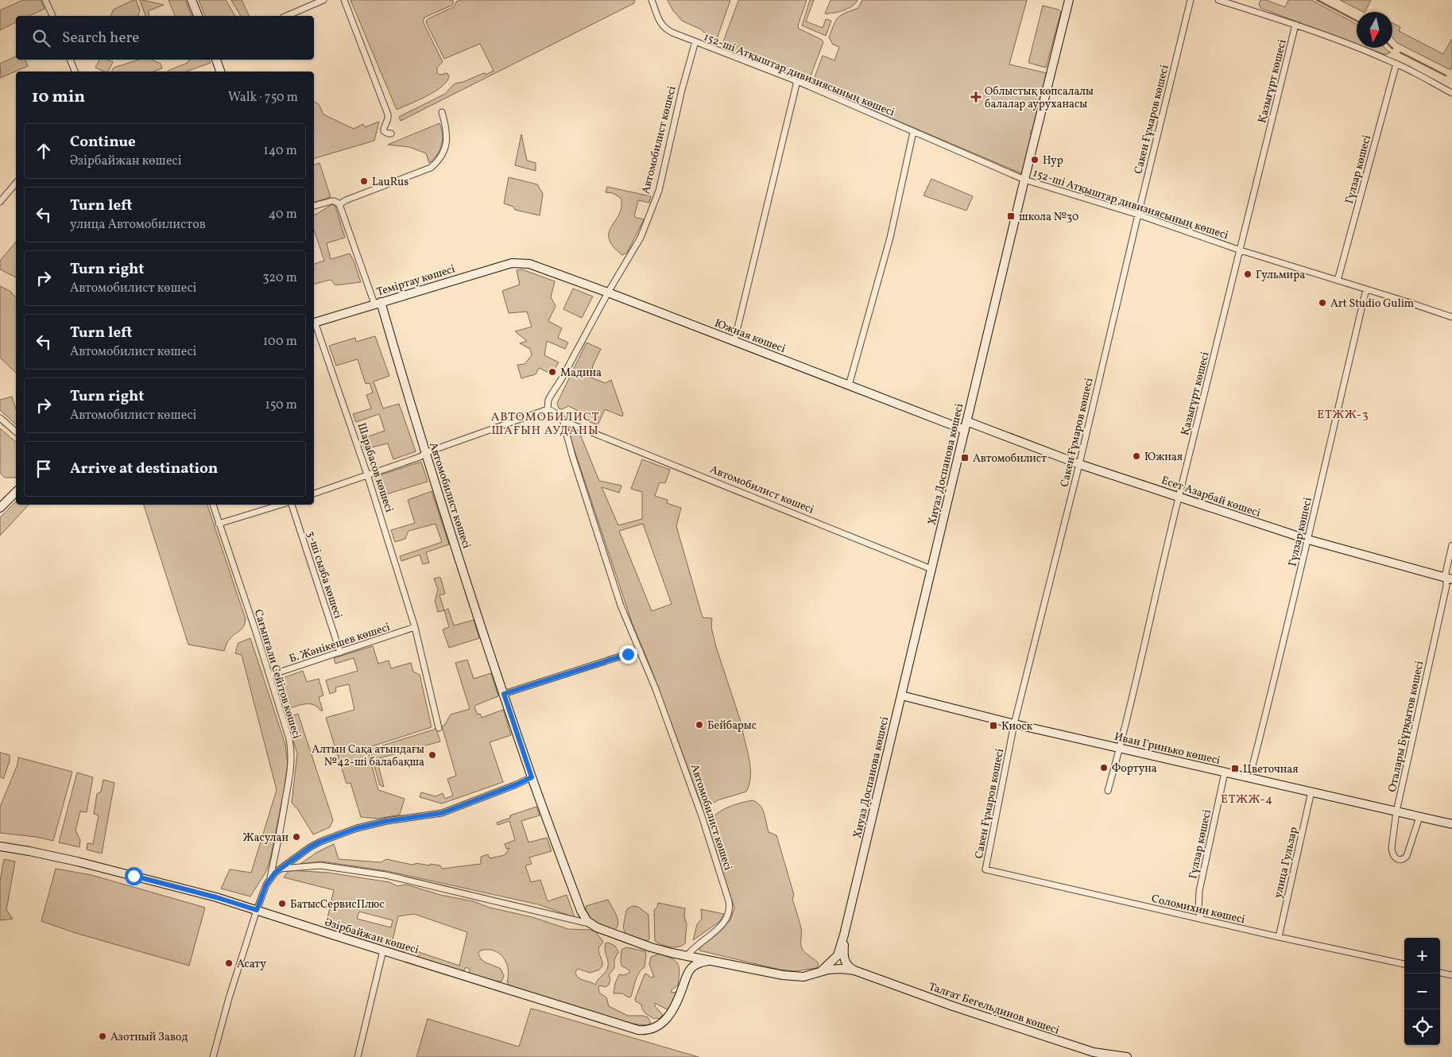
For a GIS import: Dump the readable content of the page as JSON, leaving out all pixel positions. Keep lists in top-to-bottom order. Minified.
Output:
{"streets":{"street":["152-ші Атқыштар дивизиясының көшесі","Қазығұрт көшесі","Сакен Ғұмаров көшесі","Автомобилист көшесі","Гүлзар көшесі","Теміртау көшесі","Южная көшесі","Хиуаз Доспанова көшесі","Шарабасов көшесі","Есет Азарбай көшесі","3-ші сызба көшесі","Б. Жәнікешев көшесі","Сағынғали Сейітов көшесі","Оталары Бұрқытов көшесі","Иван Гринько көшесі","улица Гульзар","Соломихин көшесі","Әзірбайжан көшесі","Талғат Бегельдинов көшесі"]},"crossings":[["152-ші Атқыштар дивизиясының көшесі","Қазығұрт көшесі"],["152-ші Атқыштар дивизиясының көшесі","Сакен Ғұмаров көшесі"],["152-ші Атқыштар дивизиясының көшесі","Автомобилист көшесі"],["152-ші Атқыштар дивизиясының көшесі","Гүлзар көшесі"],["152-ші Атқыштар дивизиясының көшесі","Хиуаз Доспанова көшесі"],["Қазығұрт көшесі","Есет Азарбай көшесі"],["Қазығұрт көшесі","Иван Гринько көшесі"],["Сакен Ғұмаров көшесі","Есет Азарбай көшесі"],["Сакен Ғұмаров көшесі","Иван Гринько көшесі"],["Сакен Ғұмаров көшесі","Соломихин көшесі"],["Автомобилист көшесі","Теміртау көшесі"],["Автомобилист көшесі","Южная көшесі"],["Автомобилист көшесі","Хиуаз Доспанова көшесі"],["Гүлзар көшесі","Есет Азарбай көшесі"],["Гүлзар көшесі","Иван Гринько көшесі"],["Гүлзар көшесі","Соломихин көшесі"],["Теміртау көшесі","Южная көшесі"],["Южная көшесі","Хиуаз Доспанова көшесі"],["Хиуаз Доспанова көшесі","Есет Азарбай көшесі"],["Хиуаз Доспанова көшесі","Иван Гринько көшесі"],["Шарабасов көшесі","Б. Жәнікешев көшесі"],["Есет Азарбай көшесі","Оталары Бұрқытов көшесі"],["3-ші сызба көшесі","Б. Жәнікешев көшесі"],["Б. Жәнікешев көшесі","Сағынғали Сейітов көшесі"],["Оталары Бұрқытов көшесі","Иван Гринько көшесі"],["Иван Гринько көшесі","улица Гульзар"],["улица Гульзар","Соломихин көшесі"]],"districts":["ЕТЖЖ-3","АВТОМОБИЛИСТ ШАҒЫН АУДАНЫ","ЕТЖЖ-4"],"places":{"health":["Облыстық көпсалалы балалар ауруханасы"],"other":["Нур","LauRus","Гульмира","Art Studio Gulim","Мадина","Южная","Бейбарыс","Алтын Сақа атындағы №42-ші балабақша","Фортуна","Жасулан","БатысСервисПлюс","Асату","Азотный Завод"],"transit":["школа №30","Автомобилист","Киоск","Цветочная"]},"north":"bottom","page":{"search":"Search here","heading":["10 min","Walk · 750 m"],"list":[["Continue","Әзірбайжан көшесі","140 m"],["Turn left","улица Автомобилистов","40 m"],["Turn right","Автомобилист көшесі","320 m"],["Turn left","Автомобилист көшесі","100 m"],["Turn right","Автомобилист көшесі","150 m"],"Arrive at destination"],"map_buttons":["+","−"]}}
